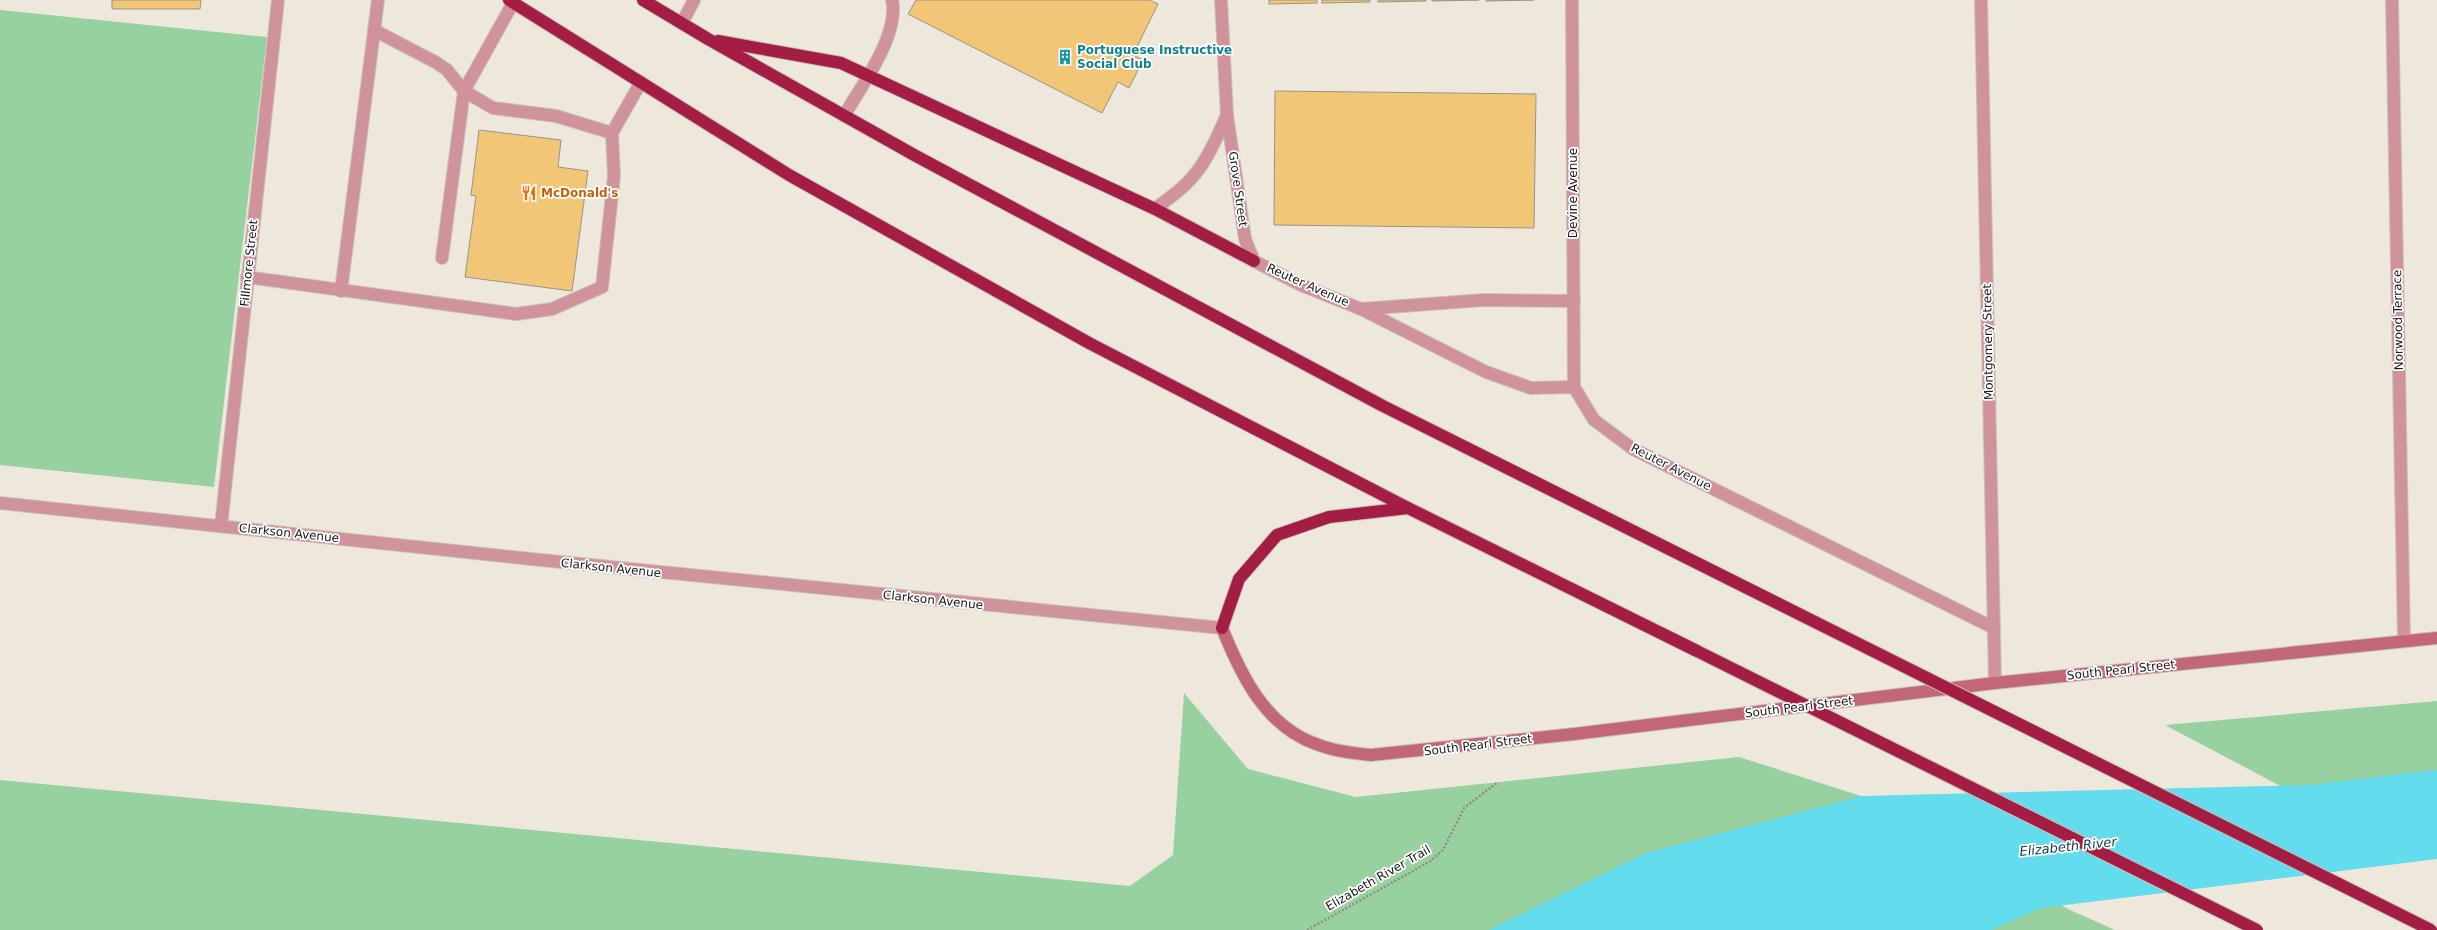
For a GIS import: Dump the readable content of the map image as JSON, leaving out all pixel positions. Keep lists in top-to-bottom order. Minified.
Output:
{"streets":{"street":["Grove Street","Devine Avenue","Fillmore Street","Reuter Avenue","Norwood Terrace","Montgomery Street","Clarkson Avenue","South Pearl Street"],"path":["Elizabeth River Trail"]},"crossings":[["Grove Street","Reuter Avenue"],["Devine Avenue","Reuter Avenue"],["Fillmore Street","Clarkson Avenue"],["Reuter Avenue","Montgomery Street"],["Norwood Terrace","South Pearl Street"],["Montgomery Street","South Pearl Street"],["Clarkson Avenue","South Pearl Street"]],"water":["Elizabeth River"],"places":{"building":["Portuguese Instructive Social Club"],"restaurant":["McDonald's"]}}
